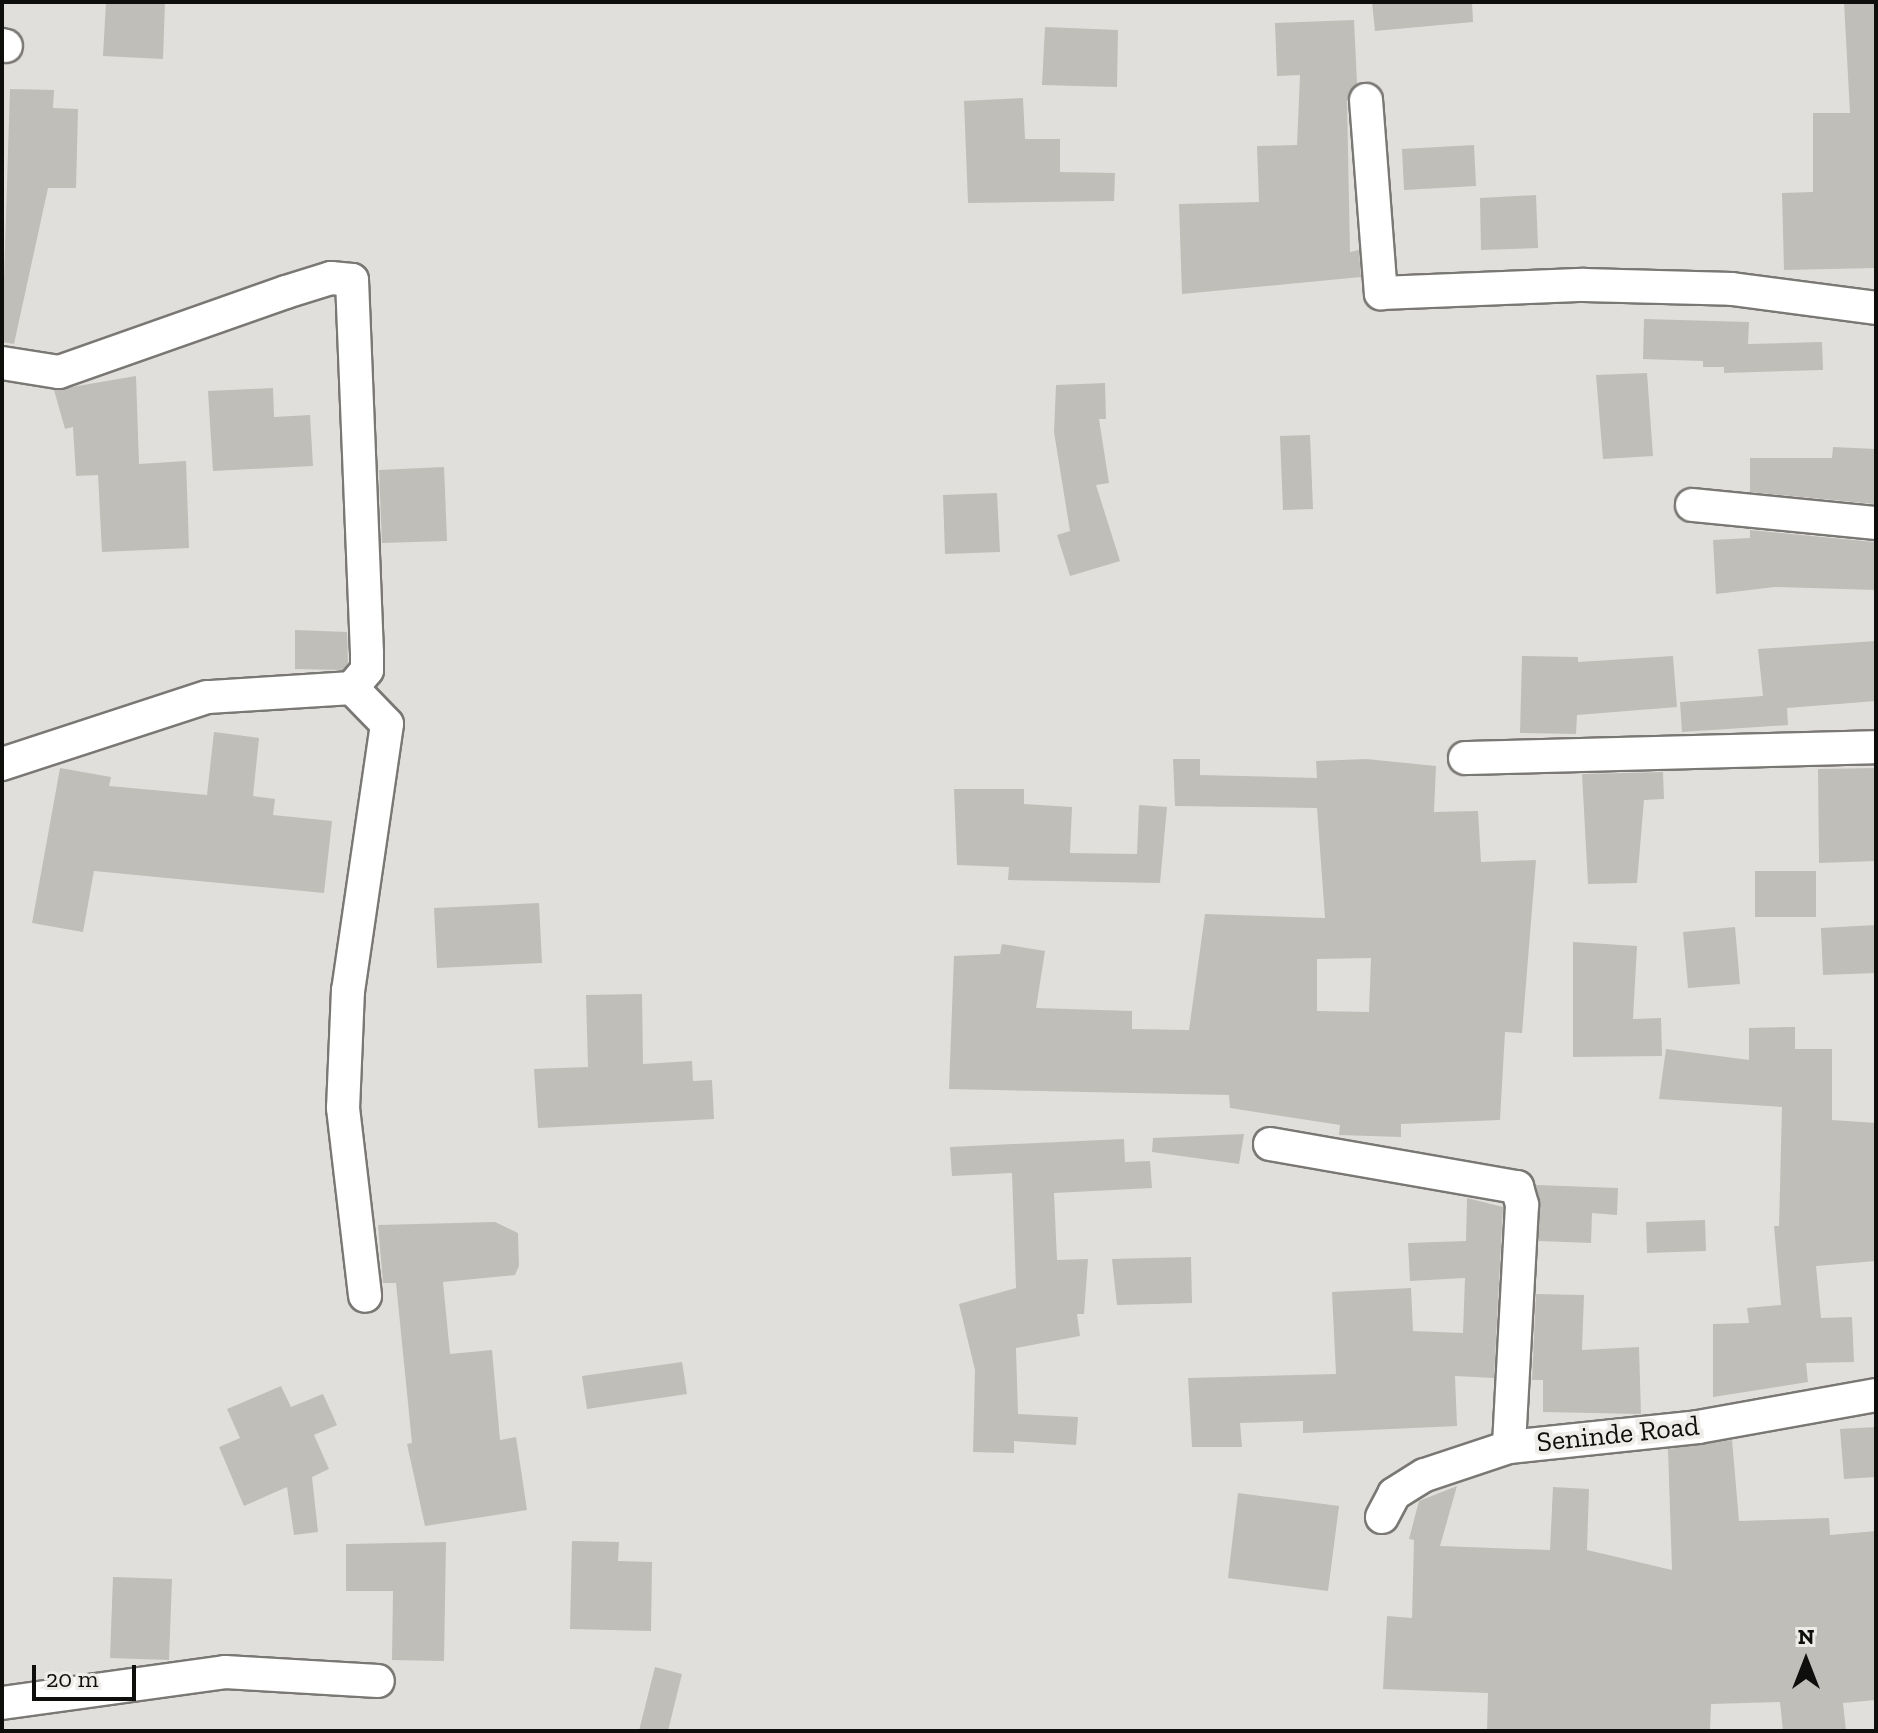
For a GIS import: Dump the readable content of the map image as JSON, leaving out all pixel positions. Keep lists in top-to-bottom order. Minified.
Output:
{"streets":{"street":["Seninde Road"]},"scale_bar":"20 m","north":"top"}
